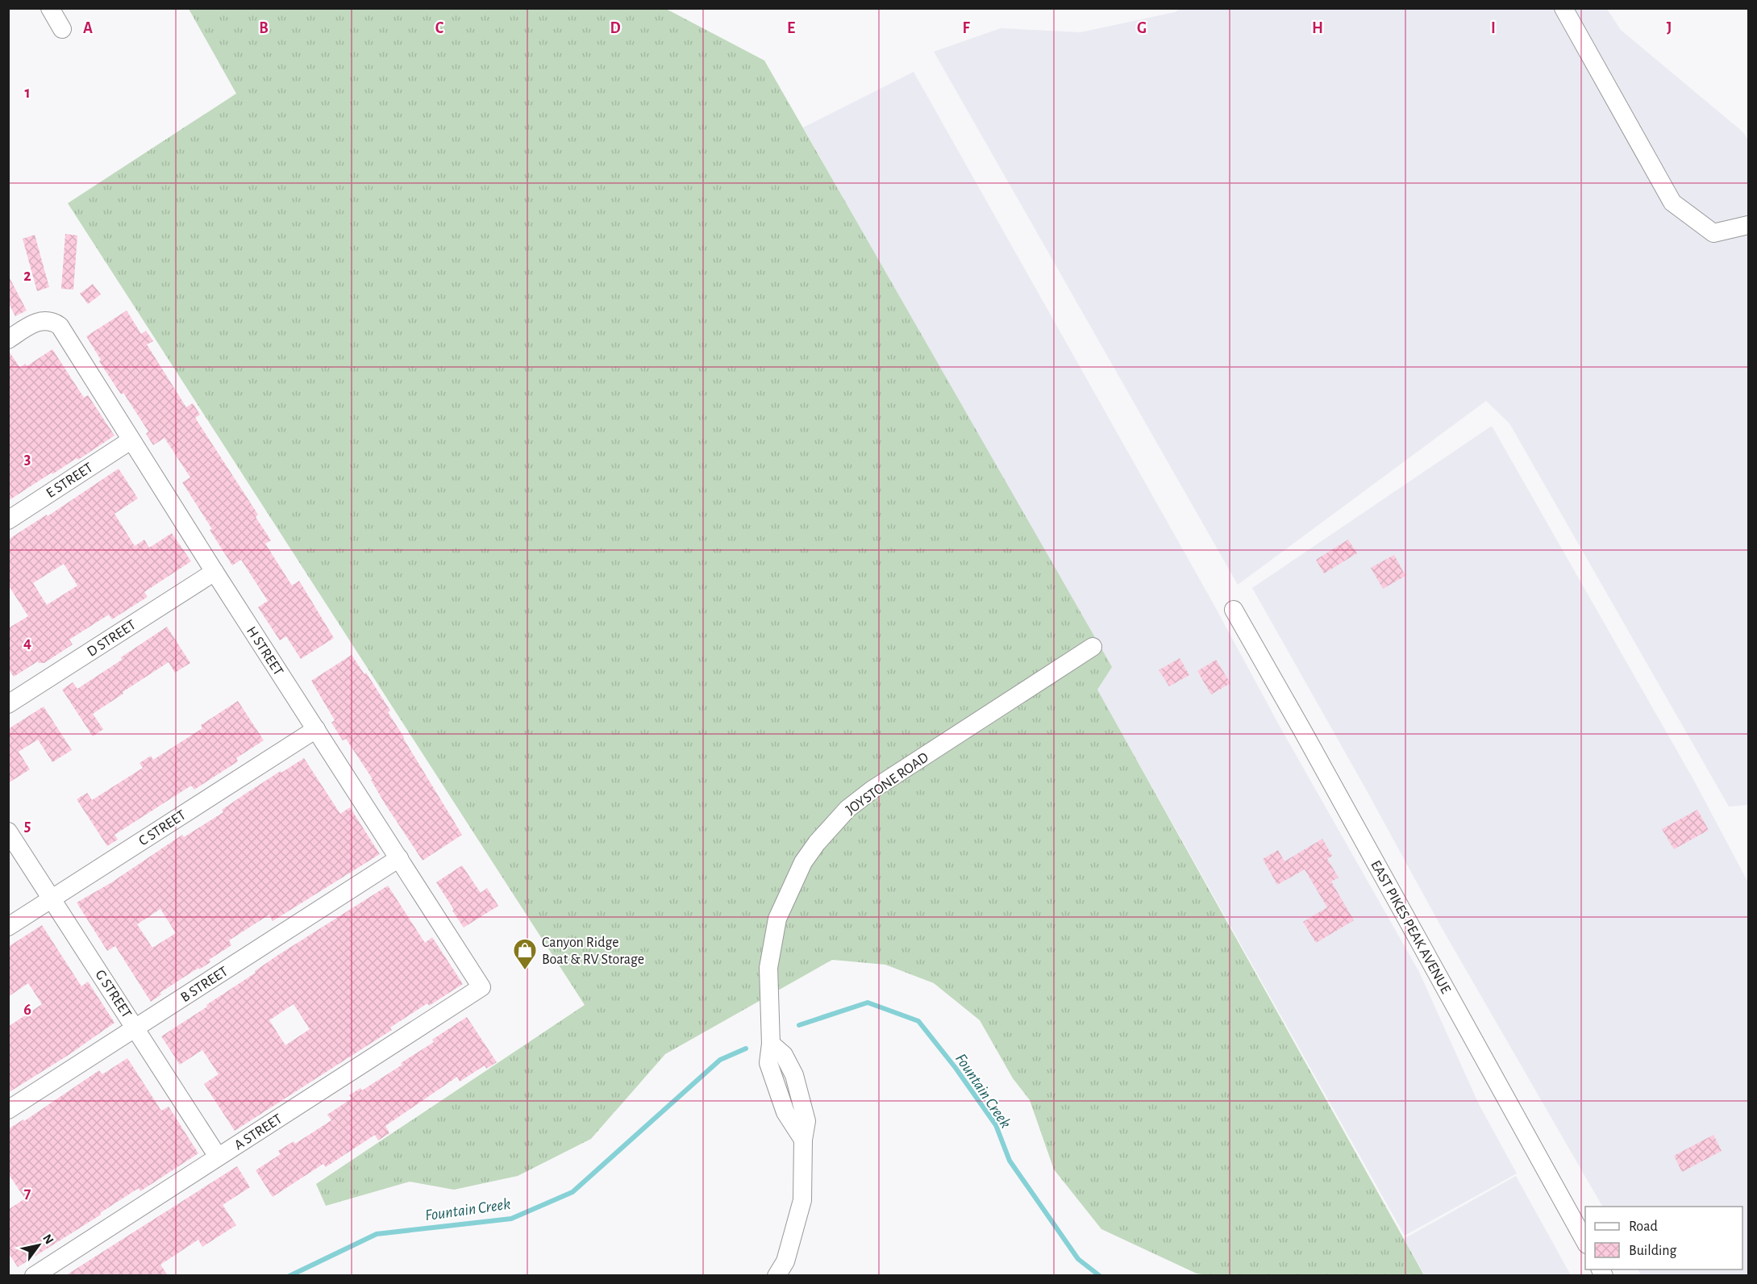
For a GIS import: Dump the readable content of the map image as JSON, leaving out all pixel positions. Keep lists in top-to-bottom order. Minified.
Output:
{"streets":{"street":["E STREET","D STREET","H STREET","JOYSTONE ROAD","C STREET","EAST PIKES PEAK AVENUE","B STREET","G STREET","A STREET"]},"crossings":[["E STREET","H STREET"],["D STREET","H STREET"],["H STREET","C STREET"],["H STREET","B STREET"],["H STREET","A STREET"],["C STREET","G STREET"],["B STREET","G STREET"],["G STREET","A STREET"]],"water":["Fountain Creek"],"places":{"shop":["Canyon Ridge Boat & RV Storage"]},"legend":["Road","Building"],"north":"top right","grid":{"columns":["A","B","C","D","E","F","G","H","I","J"],"rows":["1","2","3","4","5","6","7"]}}
